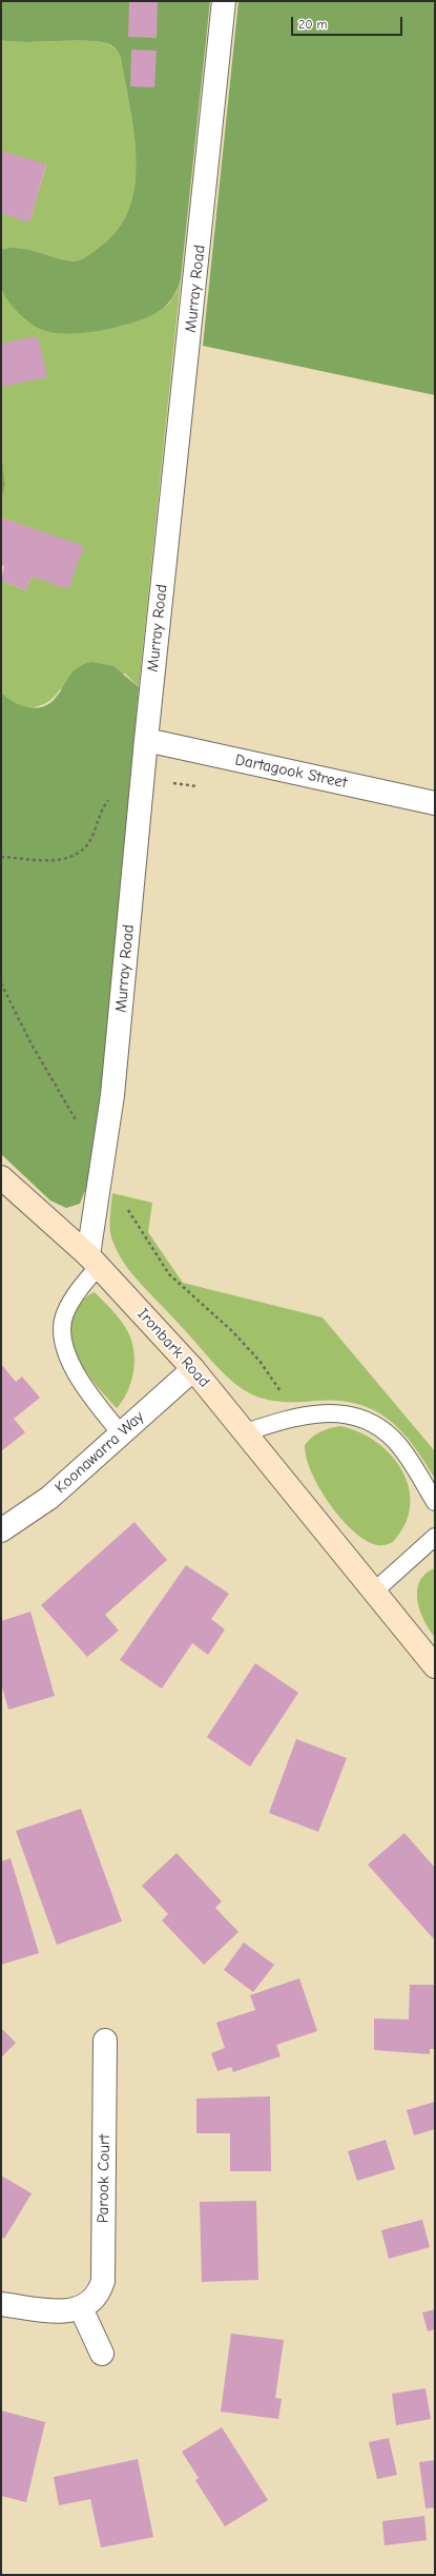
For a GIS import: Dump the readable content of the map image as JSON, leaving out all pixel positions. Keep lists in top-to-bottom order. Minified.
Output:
{"streets":{"street":["Murray Road","Dartagook Street","Ironbark Road","Koonawarra Way","Parook Court"]},"crossings":[["Murray Road","Dartagook Street"],["Murray Road","Ironbark Road"],["Ironbark Road","Koonawarra Way"]],"scale_bar":"20 m"}
